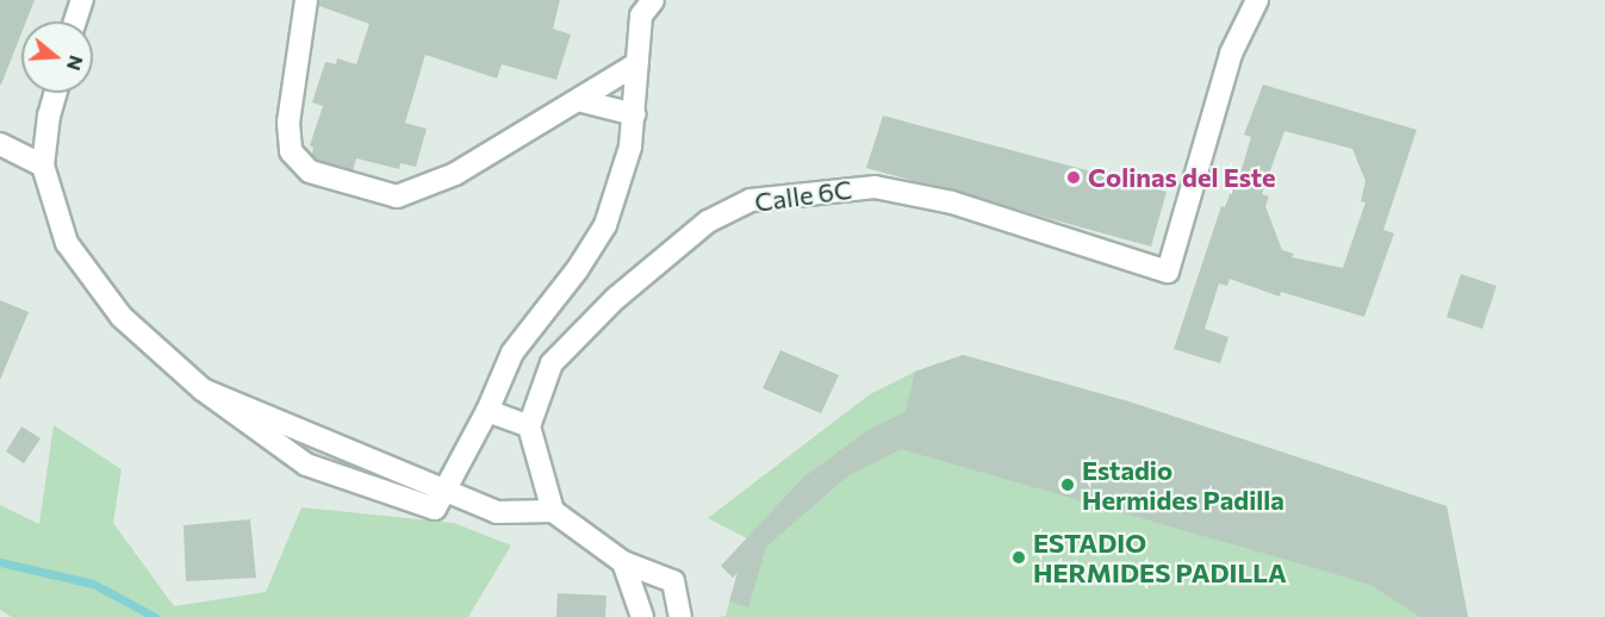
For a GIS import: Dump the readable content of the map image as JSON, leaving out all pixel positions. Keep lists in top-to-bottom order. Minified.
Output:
{"streets":{"street":["Calle 6C"]},"places":["Colinas del Este","Estadio Hermides Padilla","ESTADIO HERMIDES PADILLA"],"north":"right"}
